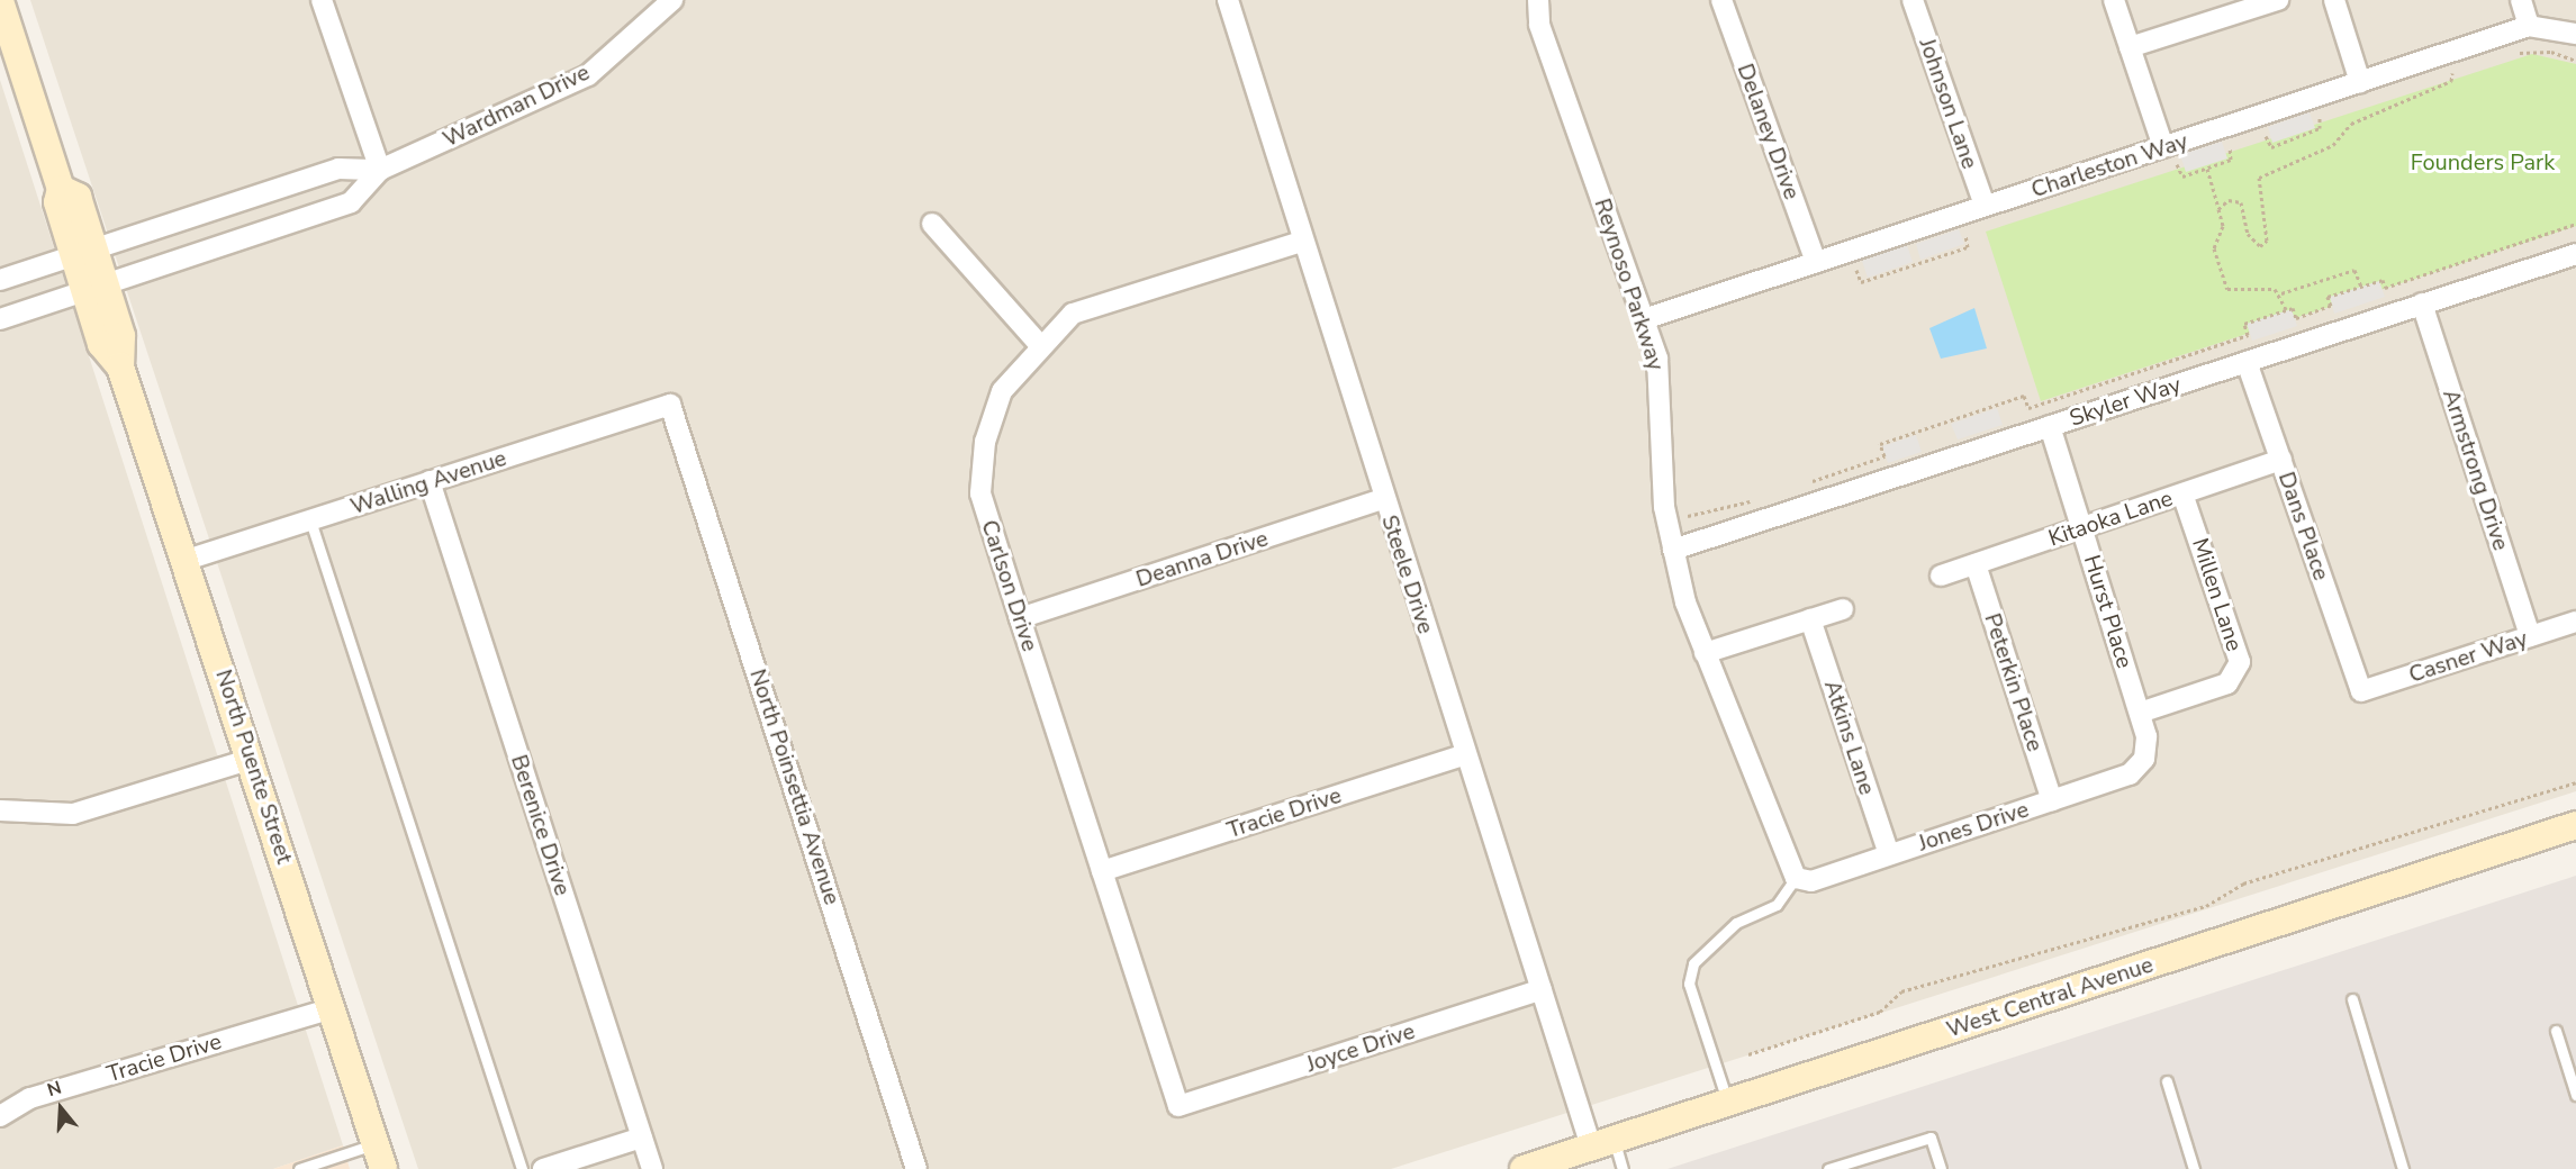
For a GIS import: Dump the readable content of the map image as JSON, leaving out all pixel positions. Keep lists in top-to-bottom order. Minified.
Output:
{"streets":{"street":["Johnson Lane","Wardman Drive","Delaney Drive","Charleston Way","Reynoso Parkway","Skyler Way","Armstrong Drive","Walling Avenue","Kitaoka Lane","Dans Place","Deanna Drive","Steele Drive","Carlson Drive","Millen Lane","Hurst Place","Casner Way","Peterkin Place","Atkins Lane","North Puente Street","North Poinsettia Avenue","Tracie Drive","Berenice Drive","Jones Drive","West Central Avenue","Joyce Drive"]},"crossings":[["Johnson Lane","Charleston Way"],["Wardman Drive","North Puente Street"],["Delaney Drive","Charleston Way"],["Charleston Way","Reynoso Parkway"],["Reynoso Parkway","Skyler Way"],["Reynoso Parkway","Jones Drive"],["Skyler Way","Armstrong Drive"],["Skyler Way","Dans Place"],["Skyler Way","Hurst Place"],["Armstrong Drive","Casner Way"],["Walling Avenue","North Puente Street"],["Walling Avenue","North Poinsettia Avenue"],["Walling Avenue","Berenice Drive"],["Kitaoka Lane","Dans Place"],["Kitaoka Lane","Millen Lane"],["Kitaoka Lane","Hurst Place"],["Kitaoka Lane","Peterkin Place"],["Dans Place","Casner Way"],["Deanna Drive","Steele Drive"],["Deanna Drive","Carlson Drive"],["Steele Drive","Carlson Drive"],["Steele Drive","Tracie Drive"],["Steele Drive","West Central Avenue"],["Steele Drive","Joyce Drive"],["Carlson Drive","Tracie Drive"],["Carlson Drive","Joyce Drive"],["Millen Lane","Hurst Place"],["Hurst Place","Jones Drive"],["Peterkin Place","Jones Drive"],["Atkins Lane","Jones Drive"],["North Puente Street","Tracie Drive"]],"parks":["Founders Park"],"north":"top"}
